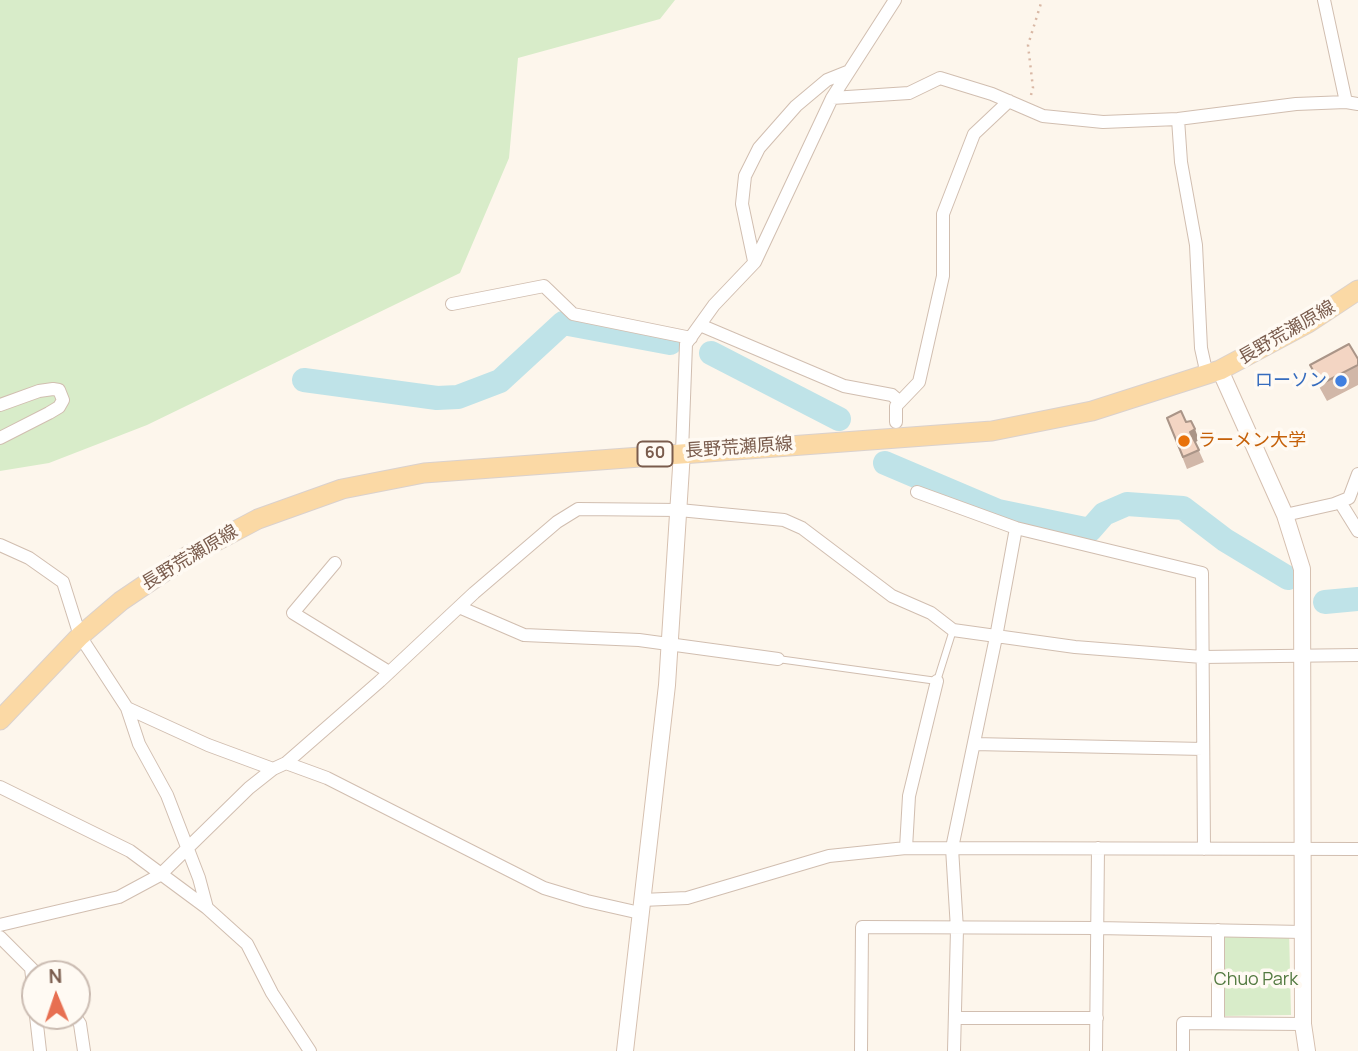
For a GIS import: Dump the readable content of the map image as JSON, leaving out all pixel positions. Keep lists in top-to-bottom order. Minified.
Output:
{"streets":{"main road":["長野荒瀬原線","60"]},"parks":["Chuo Park"],"places":["ローソン","ラーメン大学"],"north":"top"}
